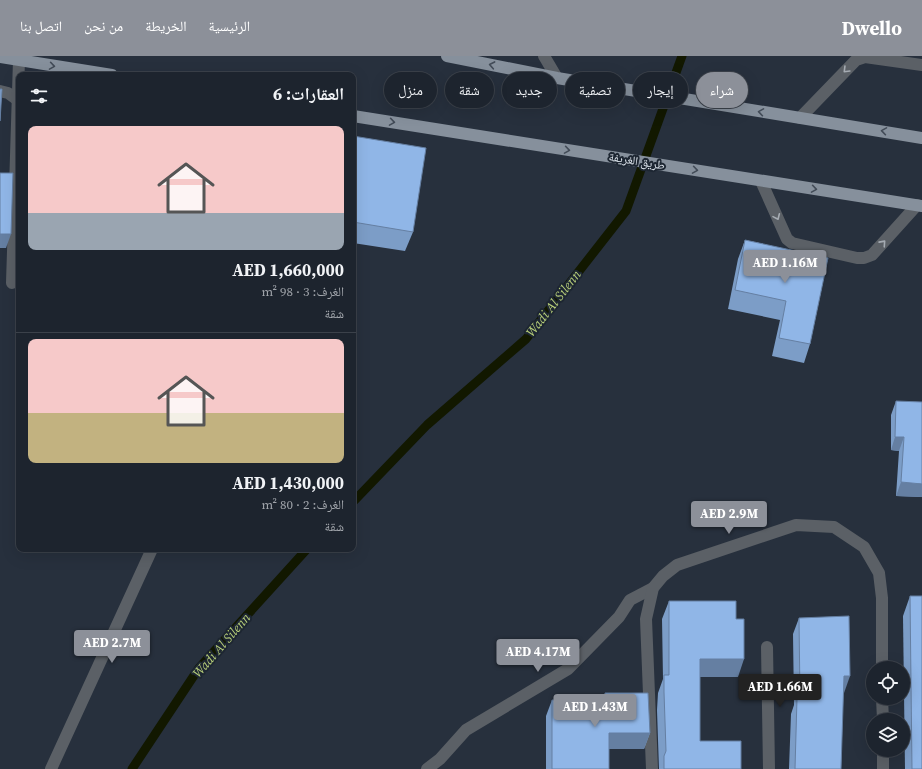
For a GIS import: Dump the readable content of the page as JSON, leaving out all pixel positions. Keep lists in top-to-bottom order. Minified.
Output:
{"streets":{"main road":["طريق الغريفة"]},"water":["Wadi Al Silenn"],"page":{"header":"Dwello","nav":["الرئيسية","الخريطة","من نحن","اتصل بنا"],"chip":["شراء","إيجار","تصفية","جديد","شقة","منزل"],"heading":"العقارات: 6","list":[{"name":"AED 1,660,000","note":"الغرف: 3 · 98 m² · شقة"},{"name":"AED 1,430,000","note":"الغرف: 2 · 80 m² · شقة"}],"price":["AED 1.16M","AED 2.9M","AED 2.7M","AED 4.17M","AED 1.66M","AED 1.43M"]}}
